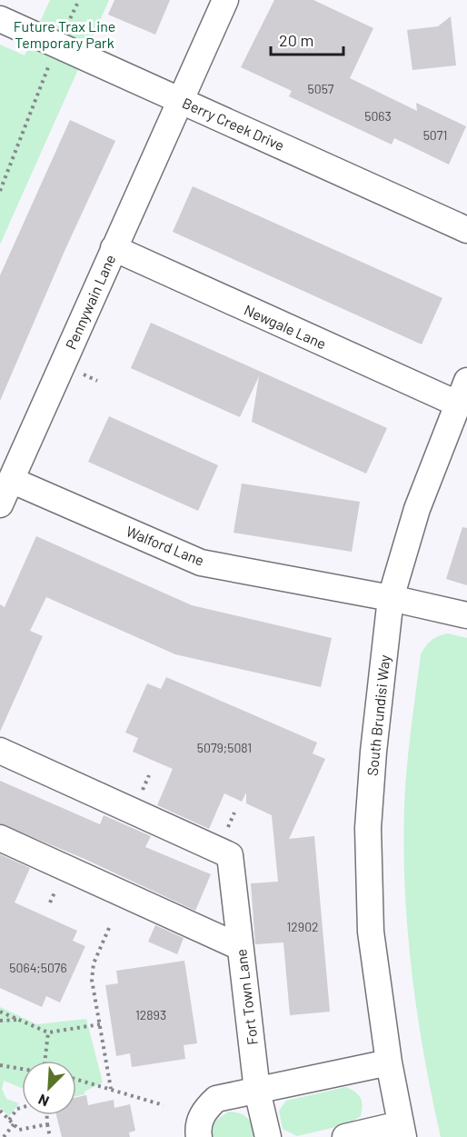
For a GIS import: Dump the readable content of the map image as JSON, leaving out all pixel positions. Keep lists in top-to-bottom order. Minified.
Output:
{"streets":{"street":["Berry Creek Drive","Pennywain Lane","Newgale Lane","Walford Lane","South Brundisi Way","Fort Town Lane"]},"crossings":[["Berry Creek Drive","Pennywain Lane"],["Pennywain Lane","Newgale Lane"],["Pennywain Lane","Walford Lane"],["Newgale Lane","South Brundisi Way"],["Walford Lane","South Brundisi Way"]],"parks":["Future Trax Line Temporary Park"],"house_numbers":["5057","5063","5071","5079;5081","12902","5064;5076","12893"],"scale_bar":"20 m","north":"bottom left"}
